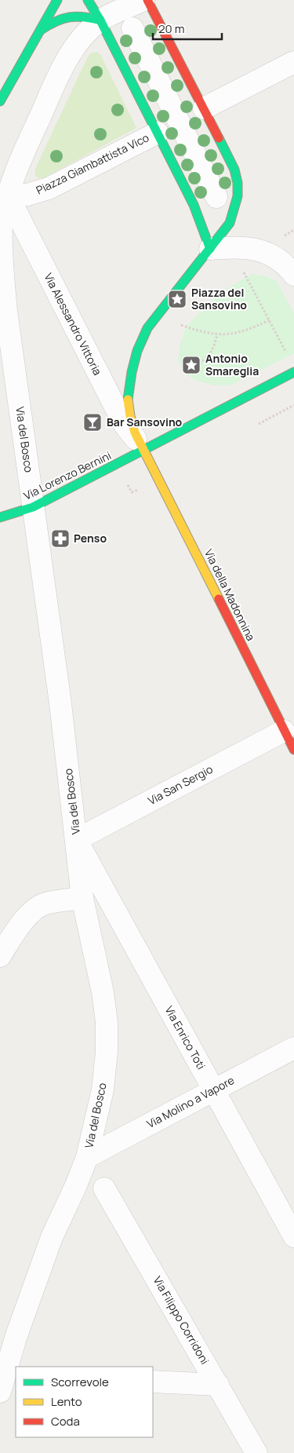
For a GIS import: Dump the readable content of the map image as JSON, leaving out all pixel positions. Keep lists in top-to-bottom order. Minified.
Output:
{"streets":{"main road":["Piazza Giambattista Vico","Via Lorenzo Bernini","Via della Madonnina"],"street":["Via Alessandro Vittoria","Via del Bosco","Via San Sergio","Via Enrico Toti","Via Molino a Vapore","Via Filippo Corridoni"]},"crossings":[["Piazza Giambattista Vico","Via Alessandro Vittoria"],["Piazza Giambattista Vico","Via del Bosco"],["Via Alessandro Vittoria","Via del Bosco"],["Via Alessandro Vittoria","Via Lorenzo Bernini"],["Via Alessandro Vittoria","Via della Madonnina"],["Via del Bosco","Via Lorenzo Bernini"],["Via del Bosco","Via San Sergio"],["Via del Bosco","Via Enrico Toti"],["Via del Bosco","Via Molino a Vapore"],["Via Lorenzo Bernini","Via della Madonnina"],["Via della Madonnina","Via San Sergio"],["Via San Sergio","Via Enrico Toti"],["Via Enrico Toti","Via Molino a Vapore"]],"places":{"place":["Piazza del Sansovino","Antonio Smareglia"],"bar":["Bar Sansovino"],"pharmacy":["Penso"]},"legend":["Scorrevole","Lento","Coda"],"scale_bar":"20 m"}
